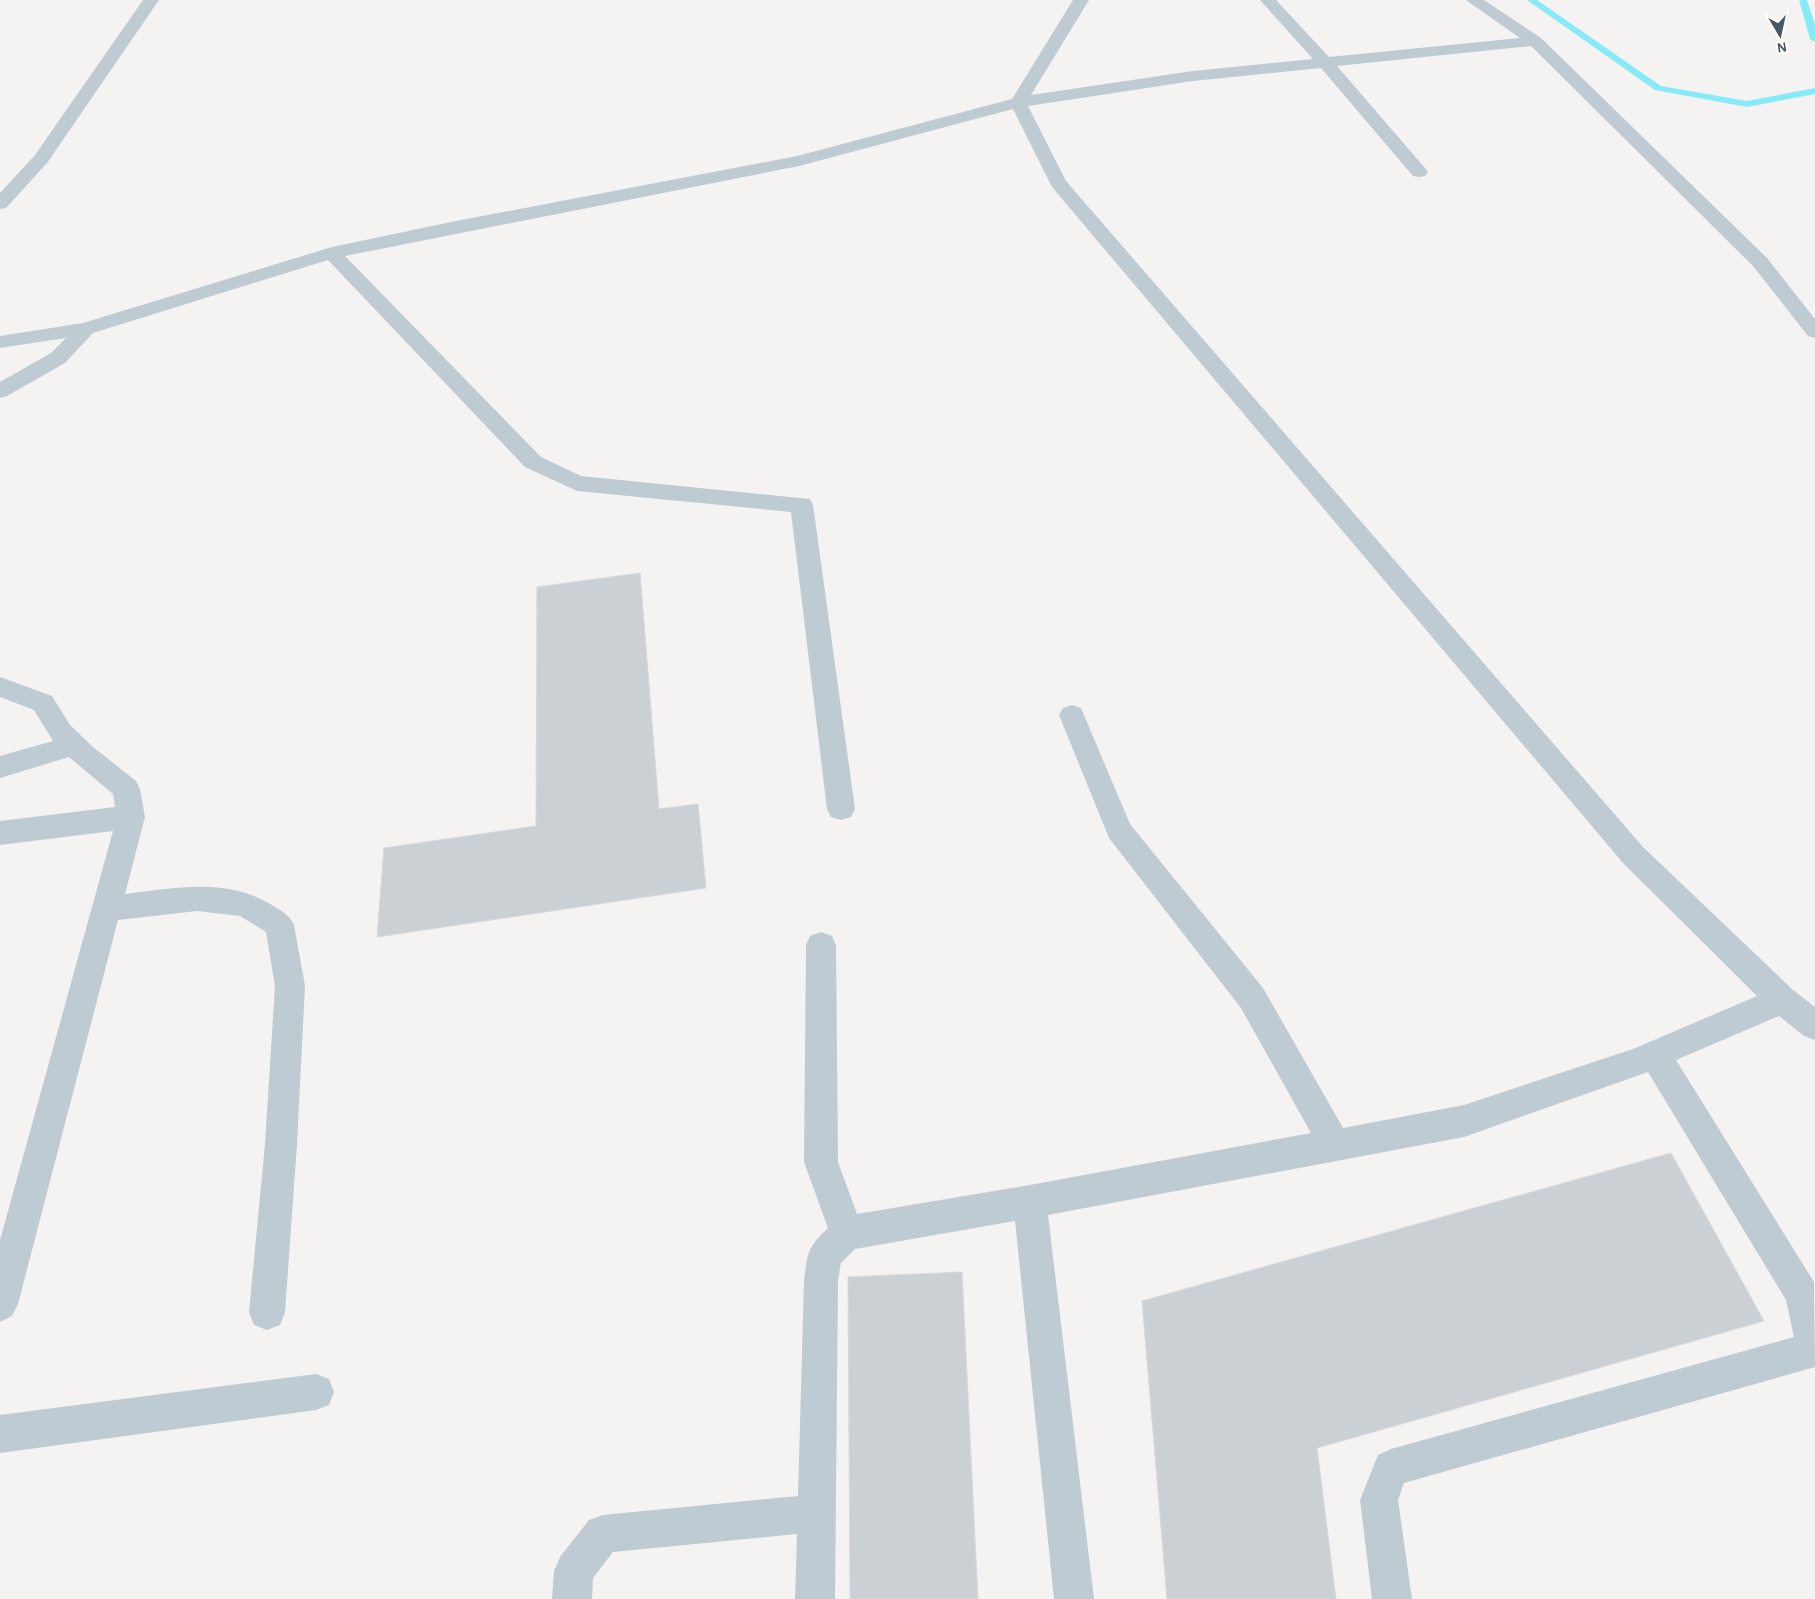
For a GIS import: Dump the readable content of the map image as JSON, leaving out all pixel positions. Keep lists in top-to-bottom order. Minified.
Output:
{"north":"bottom"}
